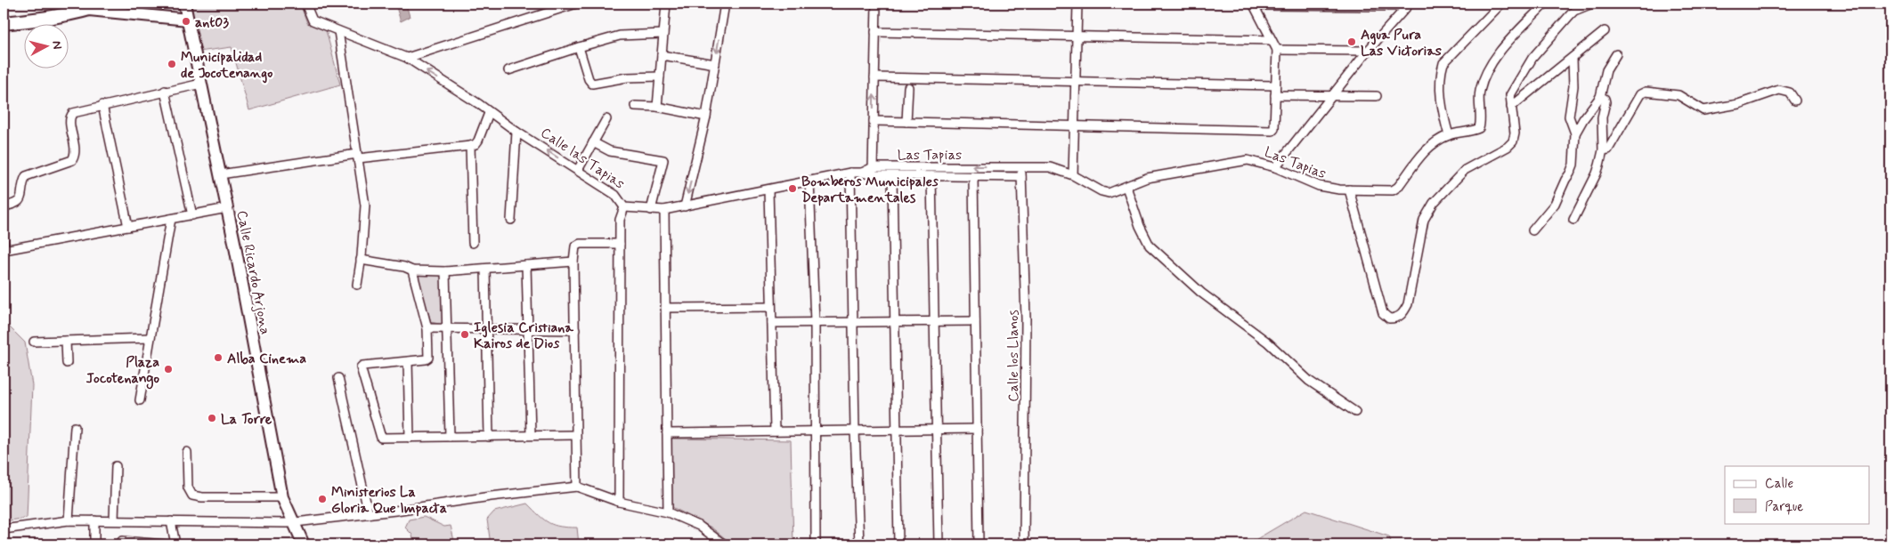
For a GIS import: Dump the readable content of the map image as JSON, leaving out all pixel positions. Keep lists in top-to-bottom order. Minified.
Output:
{"streets":{"street":["Las Tapias","Calle las Tapias","Calle Ricardo Arjona","Calle los Llanos"]},"crossings":[["Las Tapias","Calle las Tapias"],["Las Tapias","Calle los Llanos"]],"places":["ant03","Agua Pura Las Victorias","Municipalidad de Jocotenango","Bomberos Municipales Departamentales","Iglesia Cristiana Kairos de Dios","Alba Cinema","Plaza Jocotenango","La Torre","Ministerios La Gloria Que Impacta"],"legend":["Calle","Parque"],"north":"right"}
